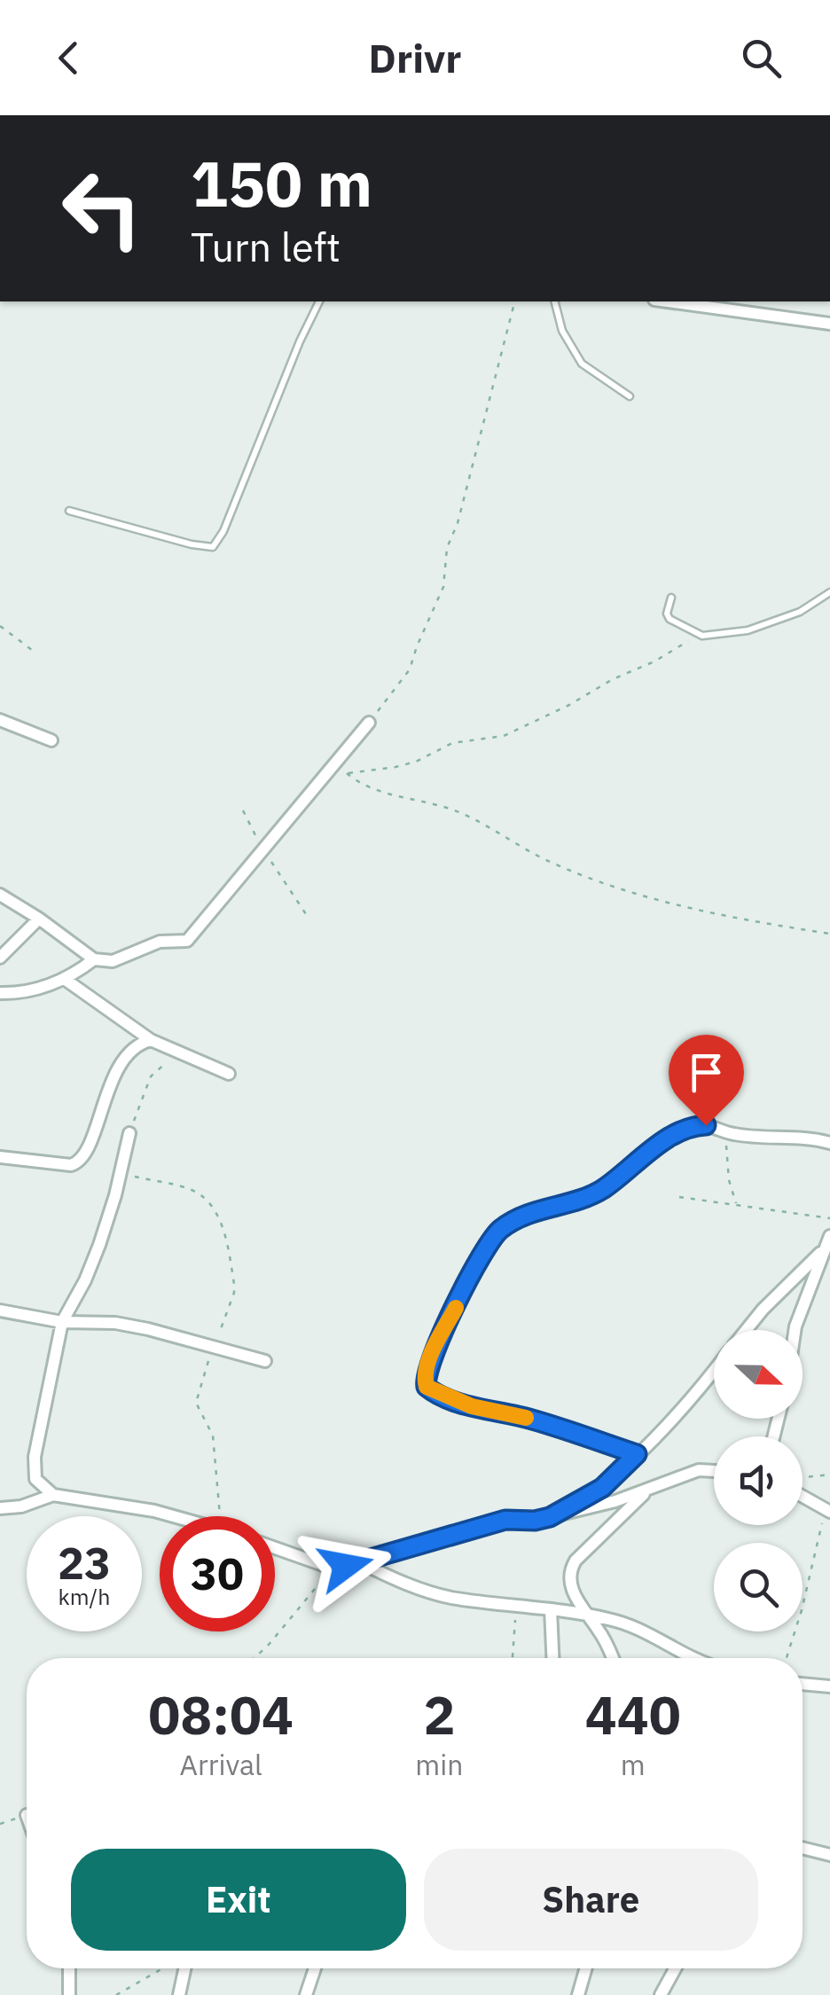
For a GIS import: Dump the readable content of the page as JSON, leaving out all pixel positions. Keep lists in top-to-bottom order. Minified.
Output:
{"north":"right","page":{"header":"Drivr","turn":["150 m","Turn left"],"speed":"23 km/h","limit":"30","eta":["08:04","Arrival","2","min","440","m"],"buttons":["Exit","Share"]}}
